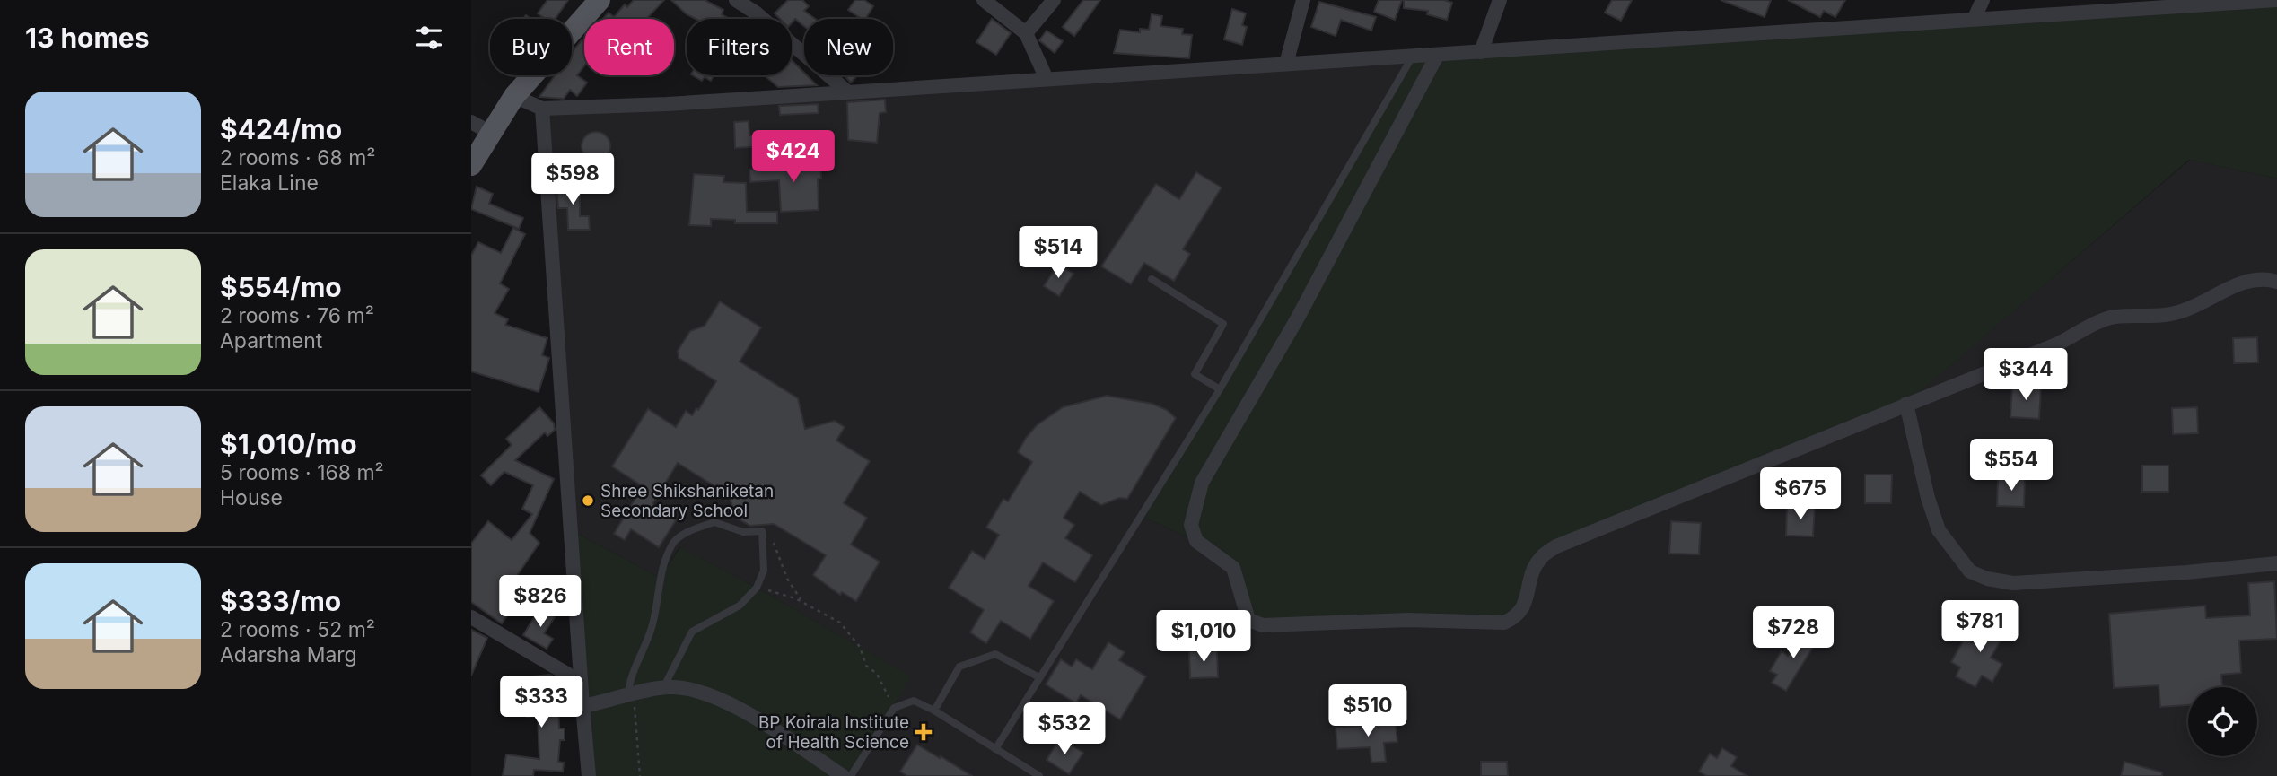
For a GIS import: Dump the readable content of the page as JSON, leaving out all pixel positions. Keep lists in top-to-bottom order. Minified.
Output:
{"places":{"other":["Shree Shikshaniketan Secondary School"],"health":["BP Koirala Institute of Health Science"]},"page":{"heading":"13 homes","chip":["Buy","Rent","Filters","New"],"list":[{"name":"$424/mo","note":"2 rooms · 68 m² · Elaka Line"},{"name":"$554/mo","note":"2 rooms · 76 m² · Apartment"},{"name":"$1,010/mo","note":"5 rooms · 168 m² · House"},{"name":"$333/mo","note":"2 rooms · 52 m² · Adarsha Marg"}],"price":["$424","$598","$514","$344","$554","$675","$826","$781","$728","$1,010","$333","$510","$532"]}}
